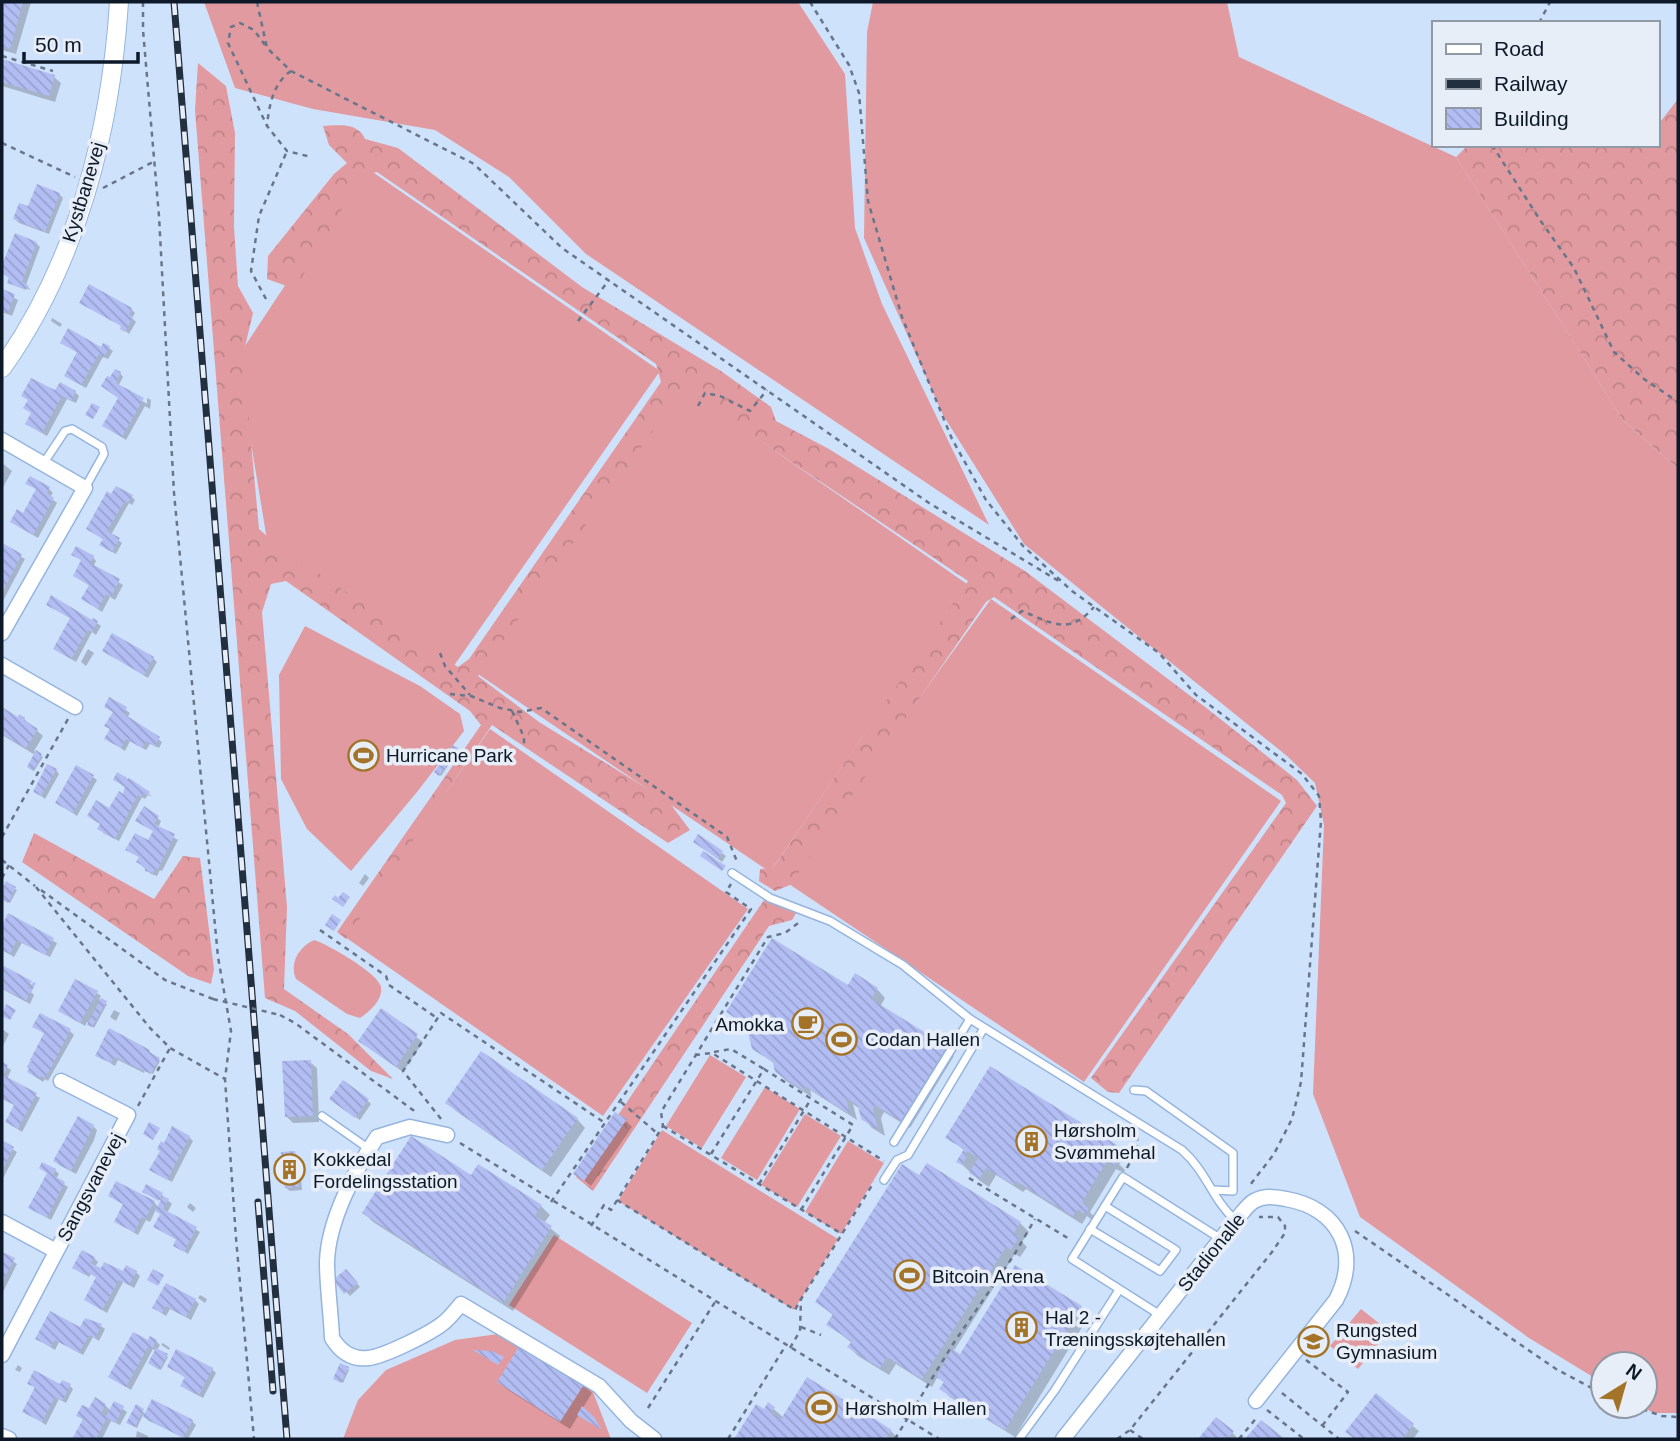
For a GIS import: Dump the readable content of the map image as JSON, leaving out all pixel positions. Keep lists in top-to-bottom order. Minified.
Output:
{"streets":{"street":["Kystbanevej","Sangsvanevej","Stadionalle"]},"places":{"sports":["Hurricane Park","Codan Hallen","Bitcoin Arena","Hørsholm Hallen"],"cafe":["Amokka"],"building":["Hørsholm Svømmehal","Kokkedal Fordelingsstation","Hal 2 - Træningsskøjtehallen"],"school or university":["Rungsted Gymnasium"]},"legend":["Road","Railway","Building"],"scale_bar":"50 m","north":"top right"}
